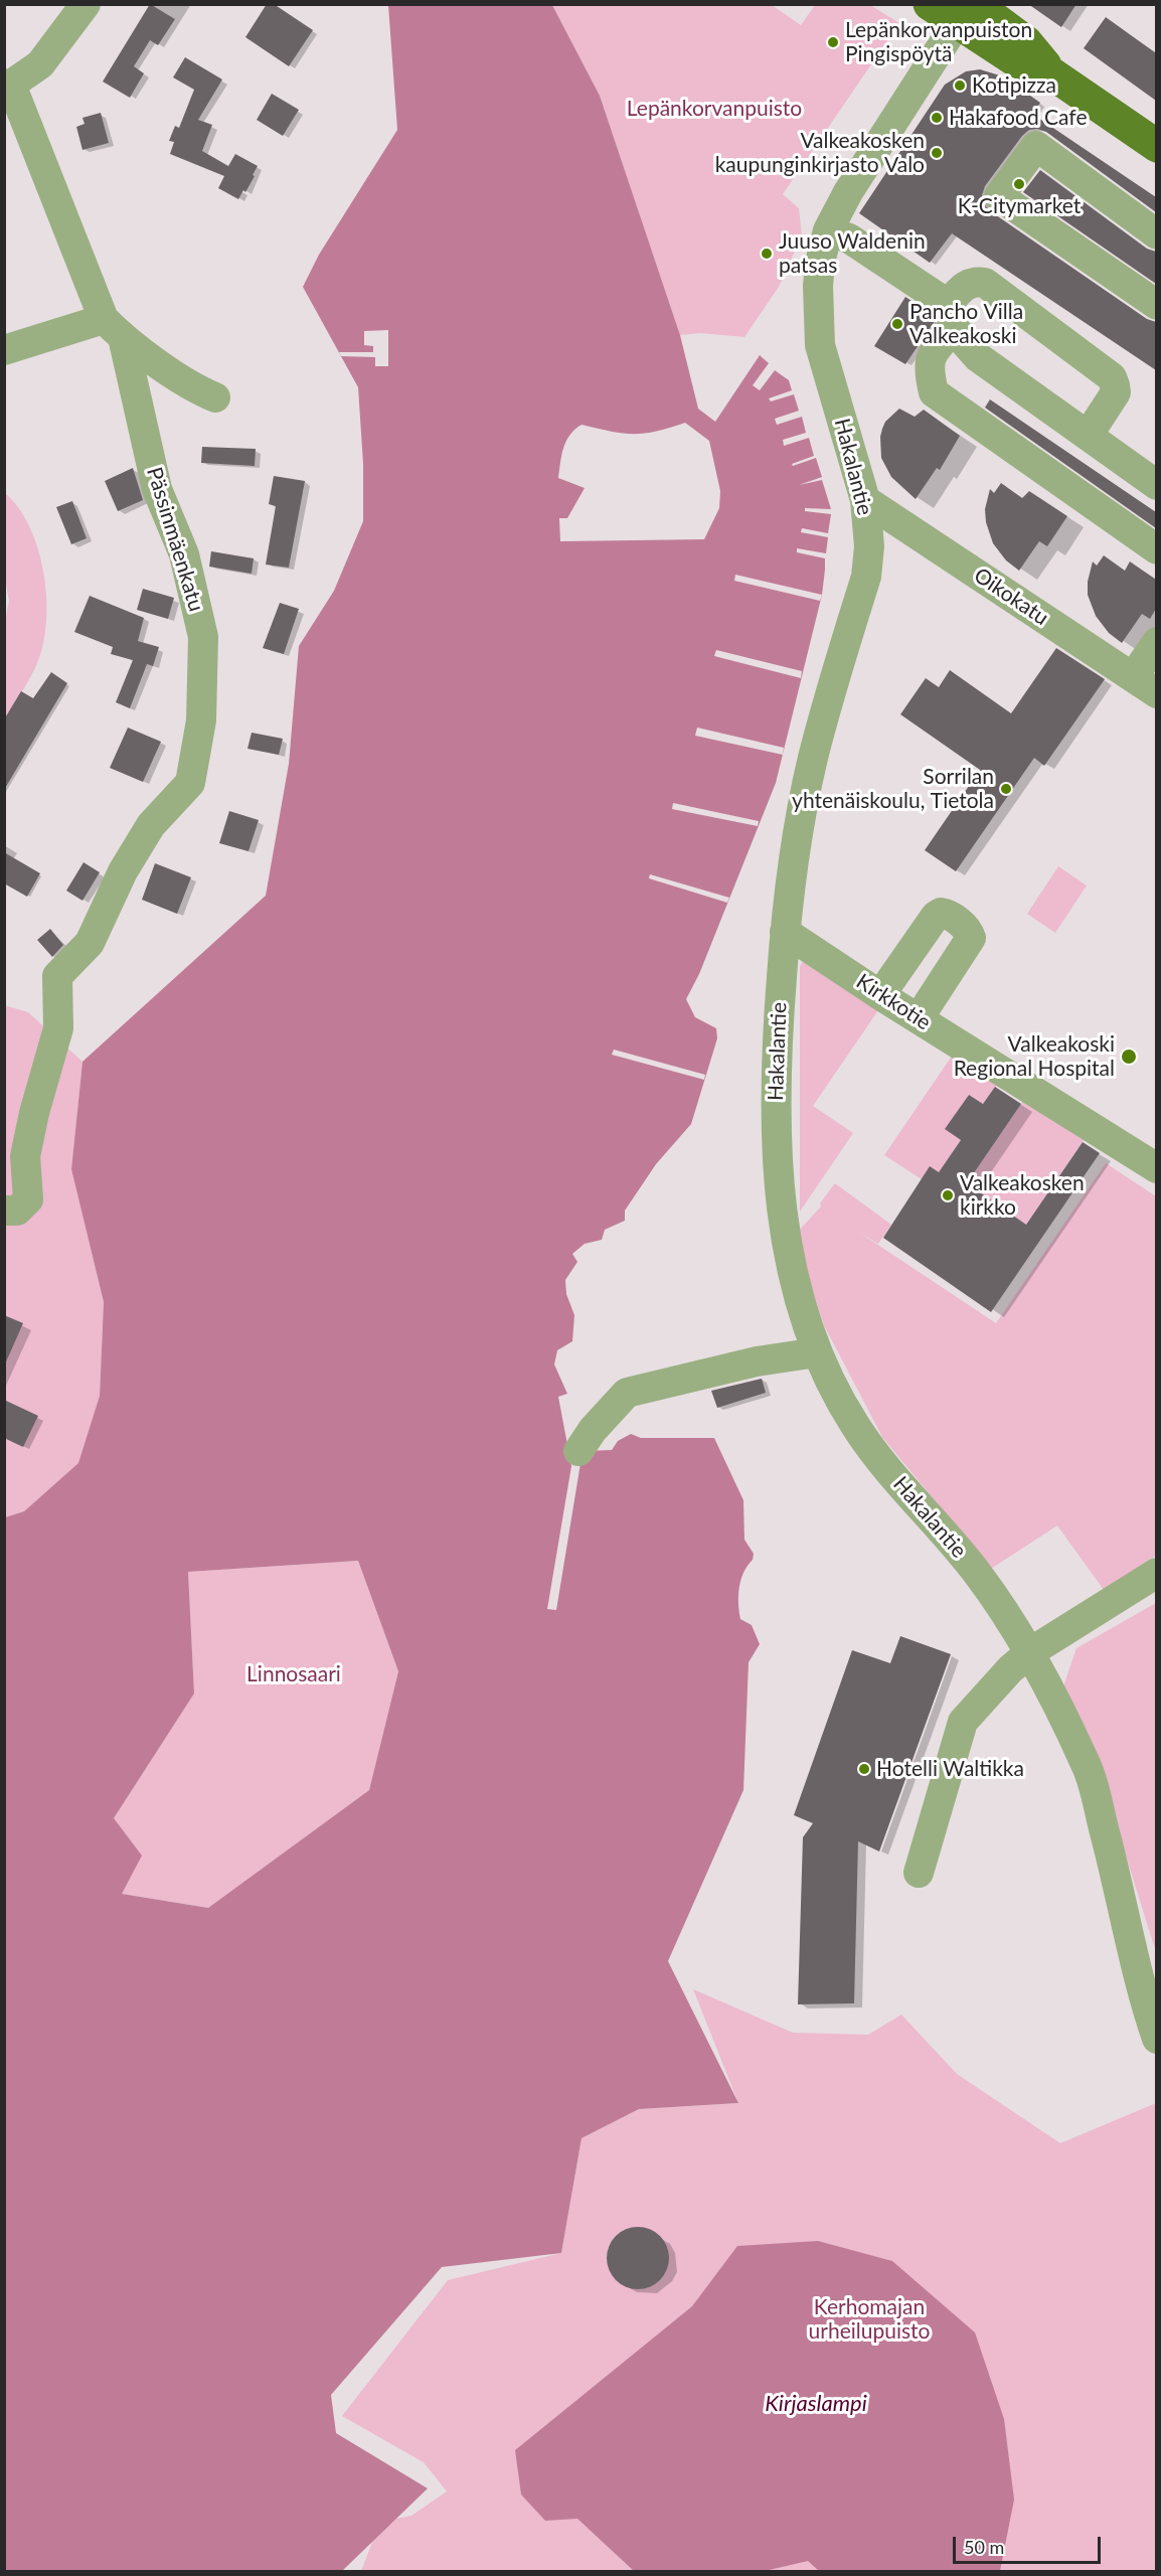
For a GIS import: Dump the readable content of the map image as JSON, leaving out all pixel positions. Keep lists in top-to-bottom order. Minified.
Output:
{"streets":{"street":["Hakalantie","Pässinmäenkatu","Oikokatu","Kirkkotie"]},"crossings":[["Hakalantie","Oikokatu"],["Hakalantie","Kirkkotie"]],"water":["Kirjaslampi"],"parks":["Lepänkorvanpuisto","Linnosaari","Kerhomajan urheilupuisto"],"places":["Lepänkorvanpuiston Pingispöytä","Kotipizza","Hakafood Cafe","Valkeakosken kaupunginkirjasto Valo","K-Citymarket","Juuso Waldenin patsas","Pancho Villa Valkeakoski","Sorrilan yhtenäiskoulu, Tietola","Valkeakoski Regional Hospital","Valkeakosken kirkko","Hotelli Waltikka"],"scale_bar":"50 m"}
